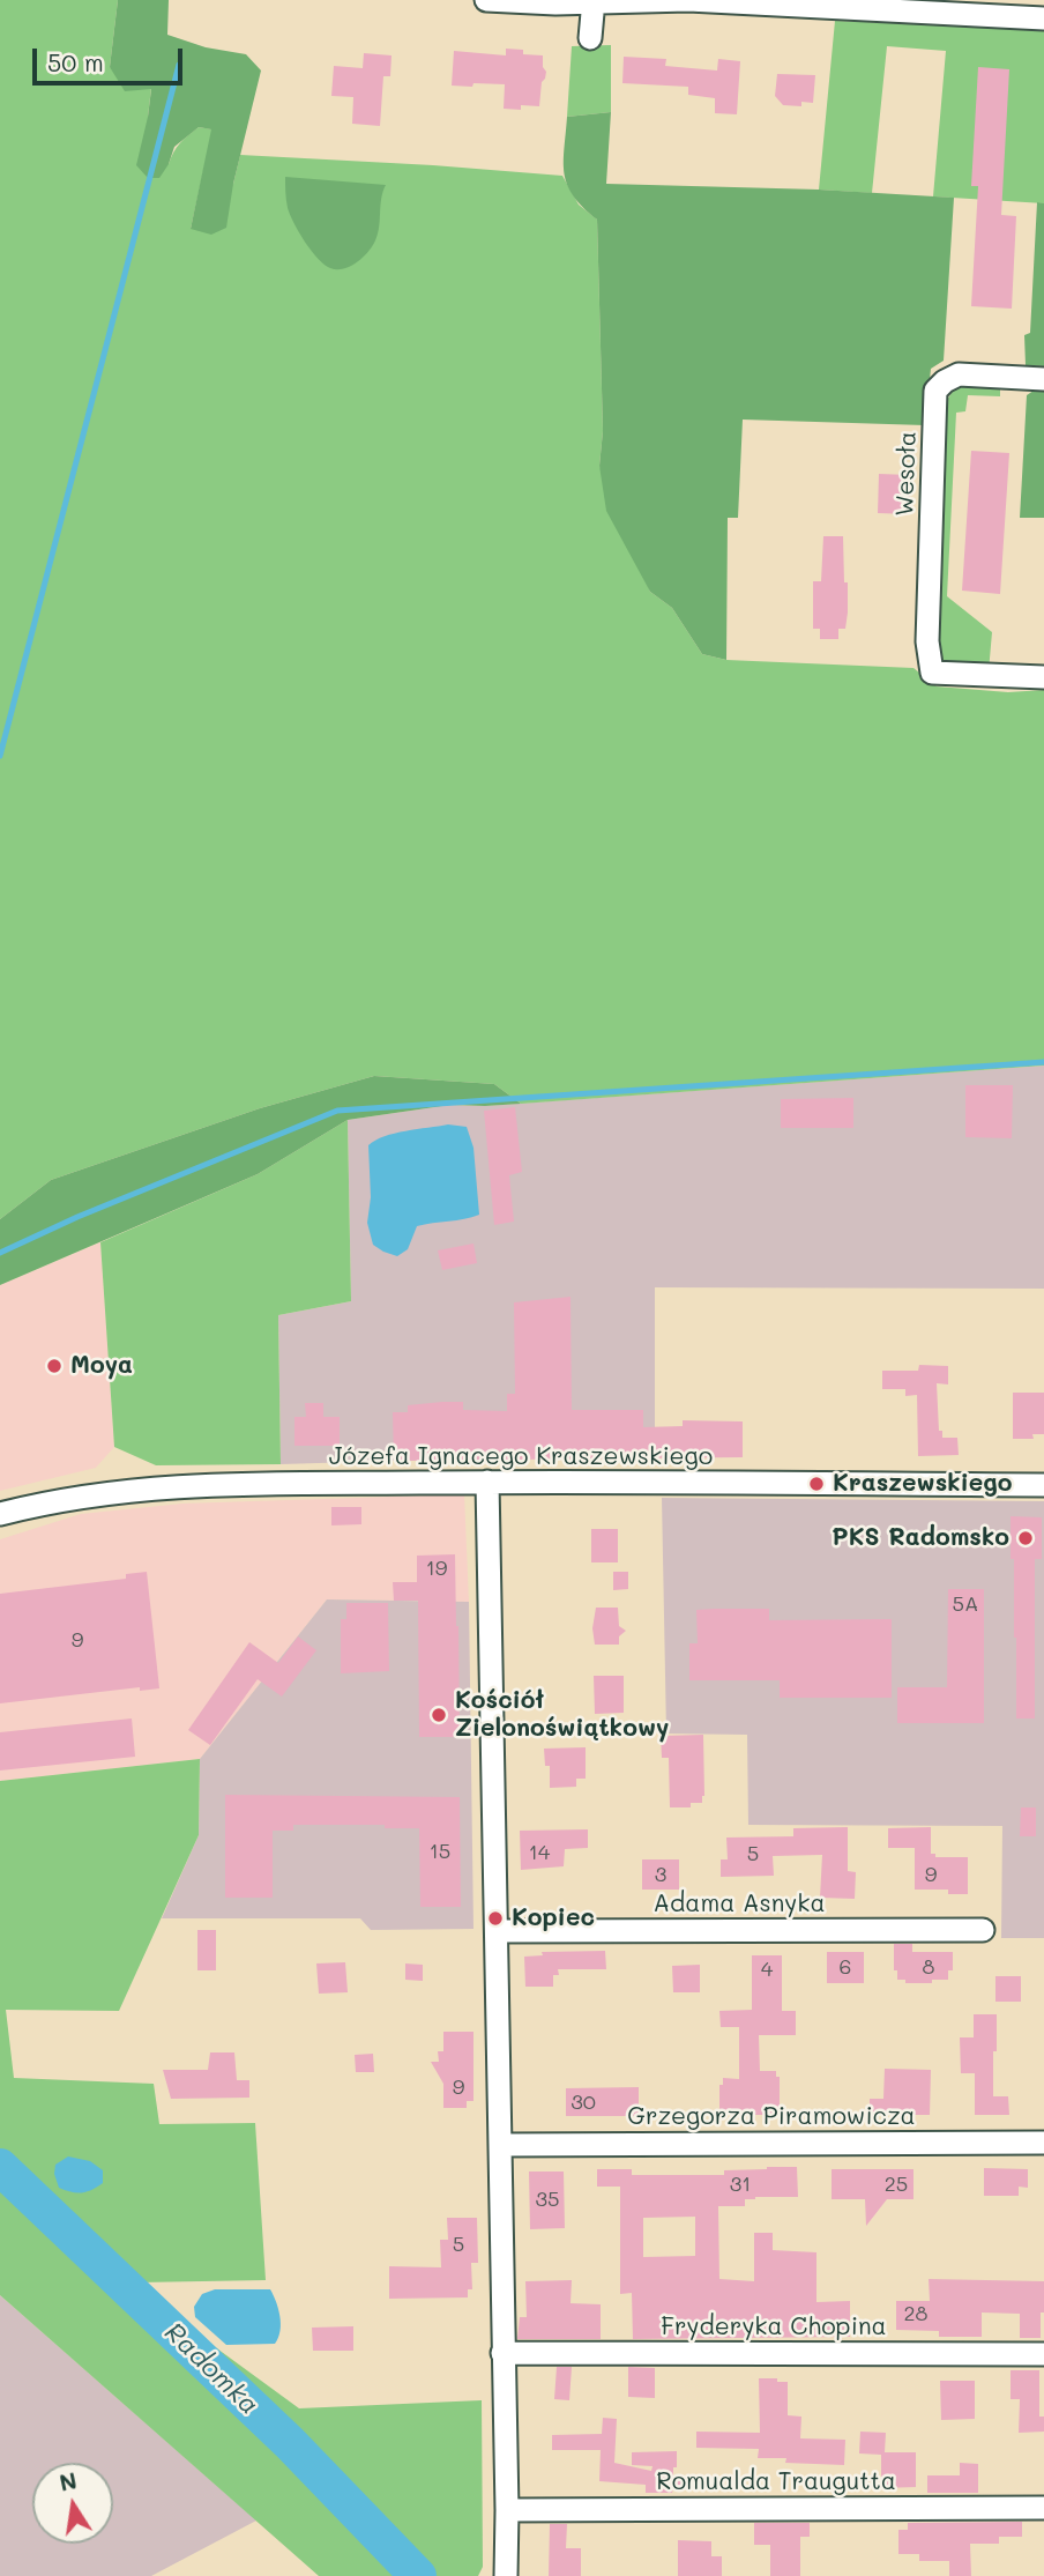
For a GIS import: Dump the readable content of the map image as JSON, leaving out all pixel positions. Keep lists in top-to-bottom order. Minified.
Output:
{"streets":{"street":["Wesoła","Józefa Ignacego Kraszewskiego","Adama Asnyka","Grzegorza Piramowicza","Fryderyka Chopina","Romualda Traugutta"]},"water":["Radomka"],"places":["Moya","Kraszewskiego","PKS Radomsko","Kościół Zielonoświątkowy","Kopiec"],"house_numbers":["19","5A","9","15","14","5","3","9","6","8","4","9","30","31","25","35","5","28"],"scale_bar":"50 m","north":"top"}
